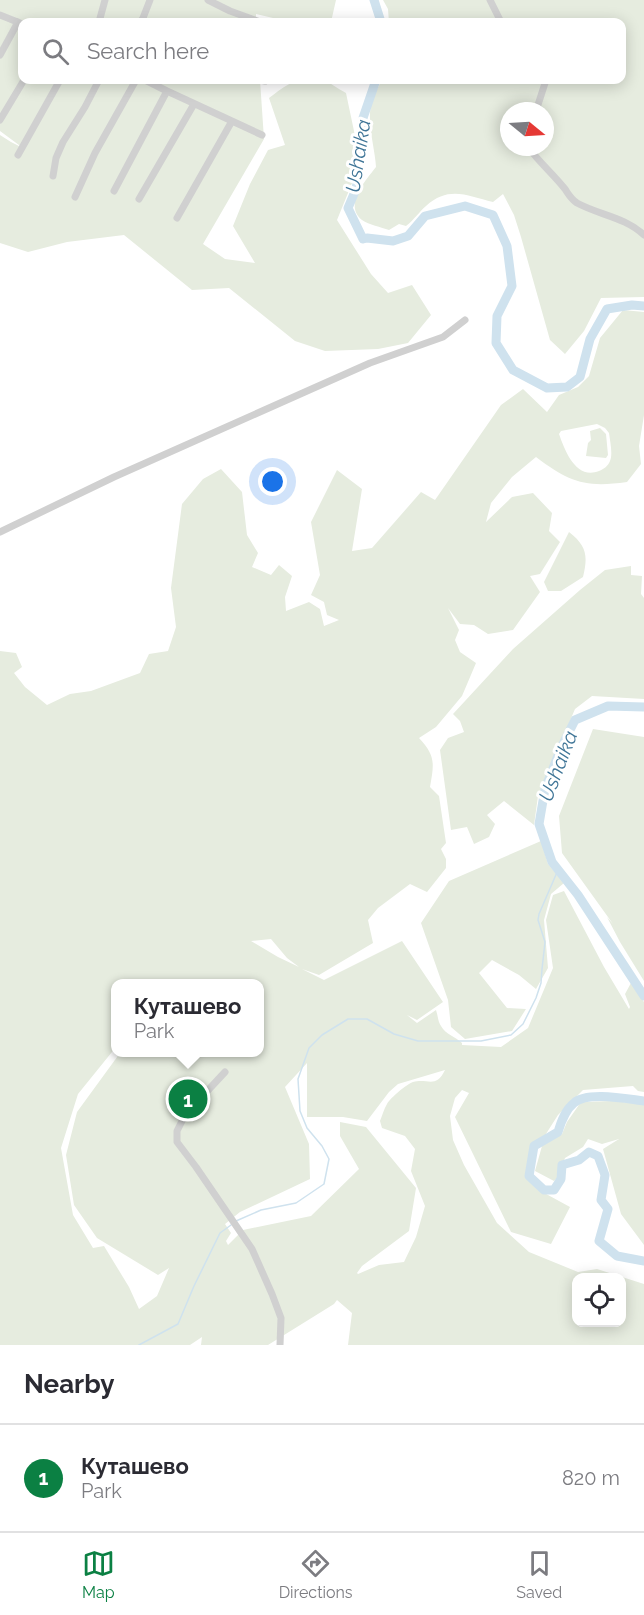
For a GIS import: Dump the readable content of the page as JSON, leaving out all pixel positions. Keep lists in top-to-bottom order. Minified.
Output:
{"water":["Ushaika"],"north":"right","page":{"search":"Search here","popup":["Куташево","Park"],"pins":"1","heading":"Nearby","list":[{"mark":"1","name":"Куташево","note":"Park","value":"820 m"}],"nav":["Map","Directions","Saved"]}}
